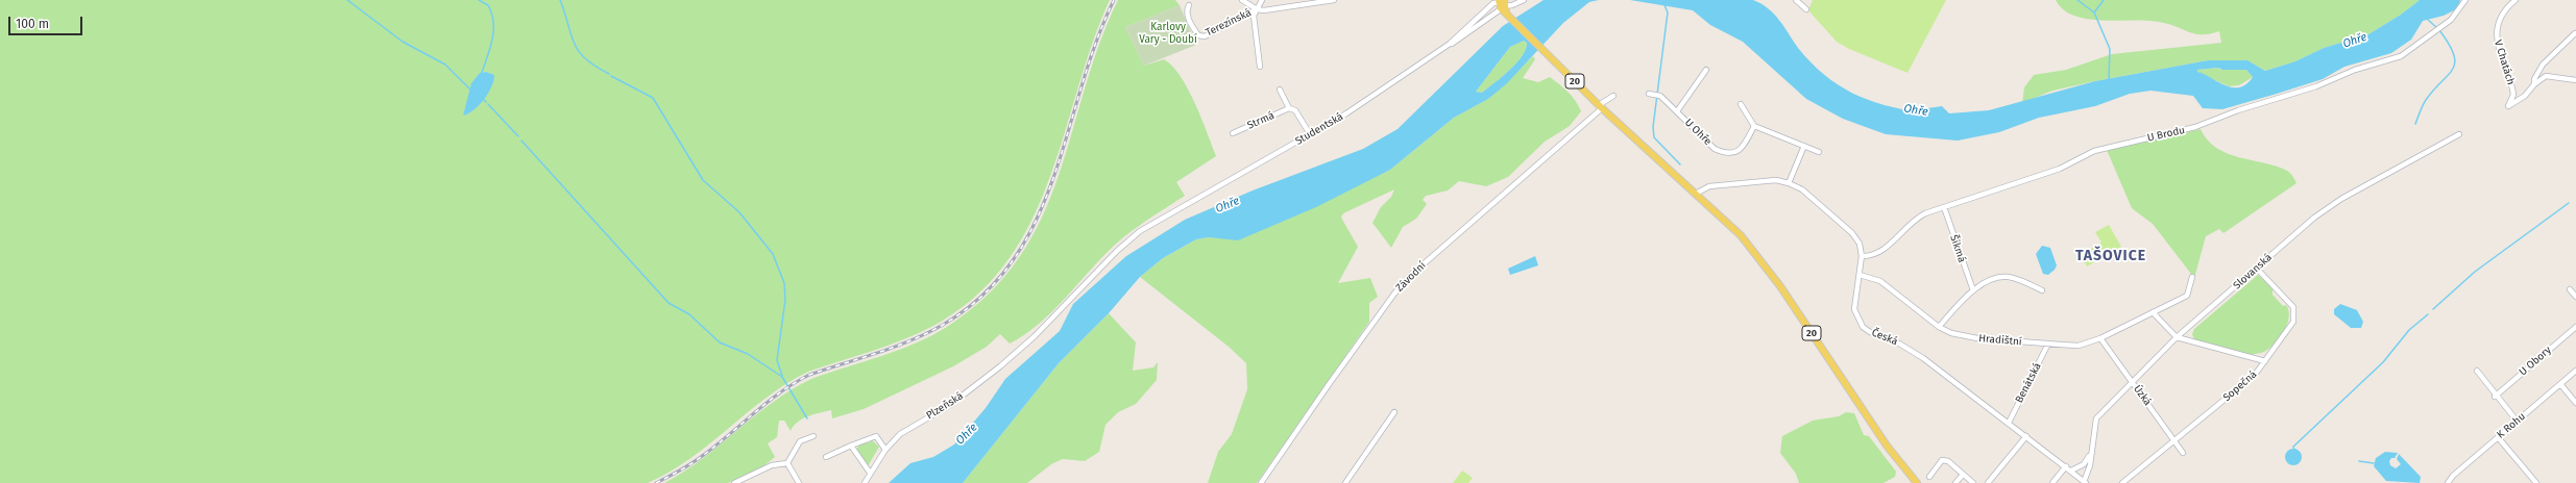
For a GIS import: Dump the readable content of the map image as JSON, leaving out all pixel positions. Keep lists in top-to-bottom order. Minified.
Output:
{"streets":{"main road":["20"],"street":["Terezínská","V Chatách","Strmá","Studentská","U Ohře","U Brodu","Šikmá","Slovanská","Závodní","Česká","Hradištní","U Obory","Benátská","Sopečná","Úzká","Plzeňská","K Rohu"]},"crossings":[["20","Studentská"],["20","Závodní"],["20","Česká"],["Studentská","Plzeňská"],["U Brodu","Šikmá"],["U Brodu","Česká"],["Slovanská","Česká"],["Slovanská","Sopečná"],["Slovanská","Úzká"],["Česká","Hradištní"],["Česká","Benátská"],["Hradištní","Benátská"],["Hradištní","Úzká"],["Sopečná","Úzká"]],"districts":["TAŠOVICE"],"water":["Ohře"],"parks":["Karlovy Vary - Doubí"],"scale_bar":"100 m"}
